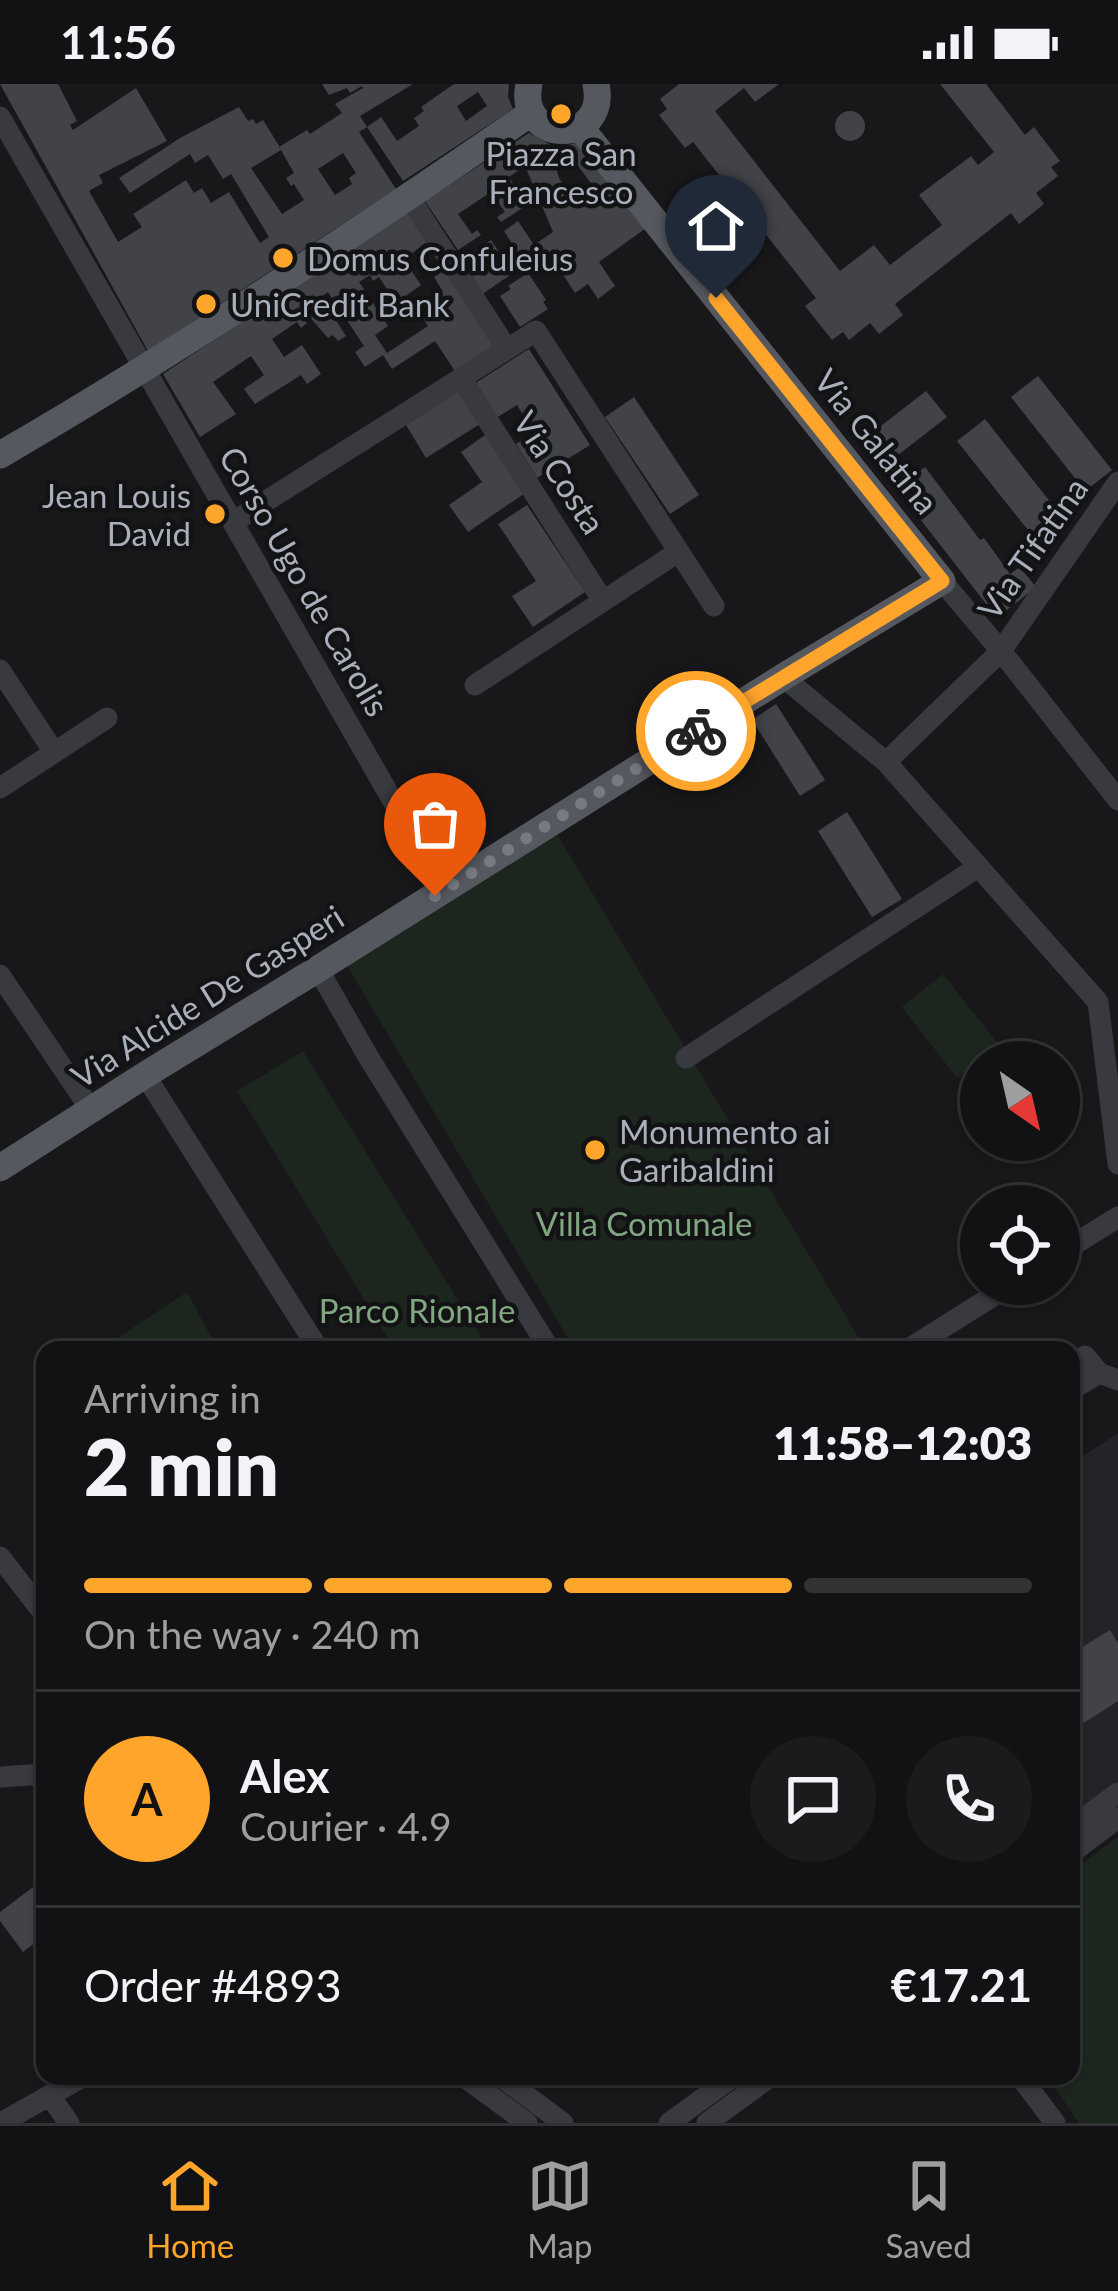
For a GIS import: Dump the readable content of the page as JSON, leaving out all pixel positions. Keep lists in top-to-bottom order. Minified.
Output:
{"streets":{"main road":["Via Galatina","Via Alcide De Gasperi"],"street":["Via Costa","Via Tifatina","Corso Ugo de Carolis"]},"crossings":[["Via Galatina","Via Tifatina"],["Via Galatina","Via Alcide De Gasperi"],["Corso Ugo de Carolis","Via Alcide De Gasperi"]],"parks":["Villa Comunale","Parco Rionale"],"places":["Piazza San Francesco","Domus Confuleius","UniCredit Bank","Jean Louis David","Monumento ai Garibaldini"],"north":"bottom right","page":{"status":"11:56","heading":["2 min","Arriving in","11:58–12:03"],"panel":["Alex","Courier · 4.9","Order #4893","€17.21"],"bar":"On the way · 240 m","round":"A","tabs":["Home","Map","Saved"]}}
